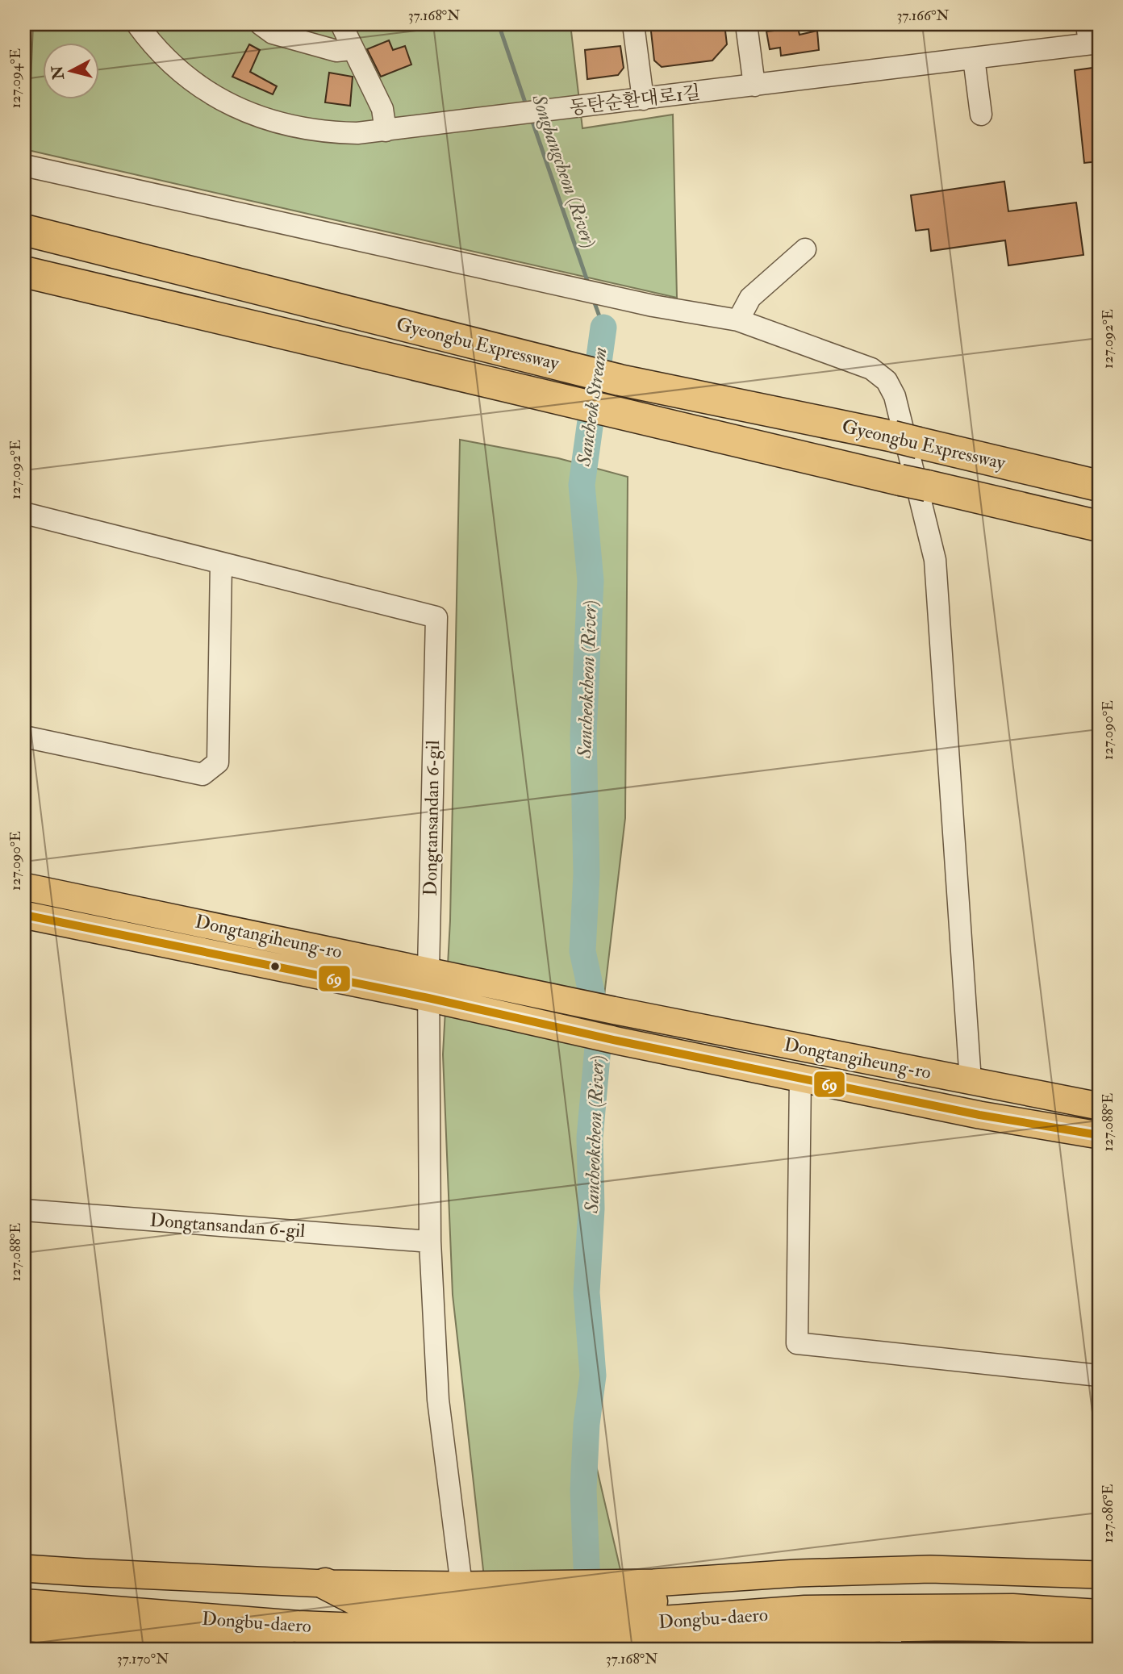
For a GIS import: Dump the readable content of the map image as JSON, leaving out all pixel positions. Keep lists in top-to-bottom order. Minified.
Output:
{"streets":{"highway":["Gyeongbu Expressway","Dongbu-daero"],"main road":["Dongtangiheung-ro"],"street":["동탄순환대로1길","Dongtansandan 6-gil"]},"crossings":[["Dongtansandan 6-gil","Dongtangiheung-ro"],["Dongtansandan 6-gil","Dongbu-daero"]],"water":["Songbangcheon (River)","Sancheok Stream","Sancheokcheon (River)"],"lines":["transit line 69"],"north":"left","coordinates":["37.168°N","37.166°N","127.094°E","127.092°E","127.090°E","127.088°E","127.086°E","37.170°N"]}
